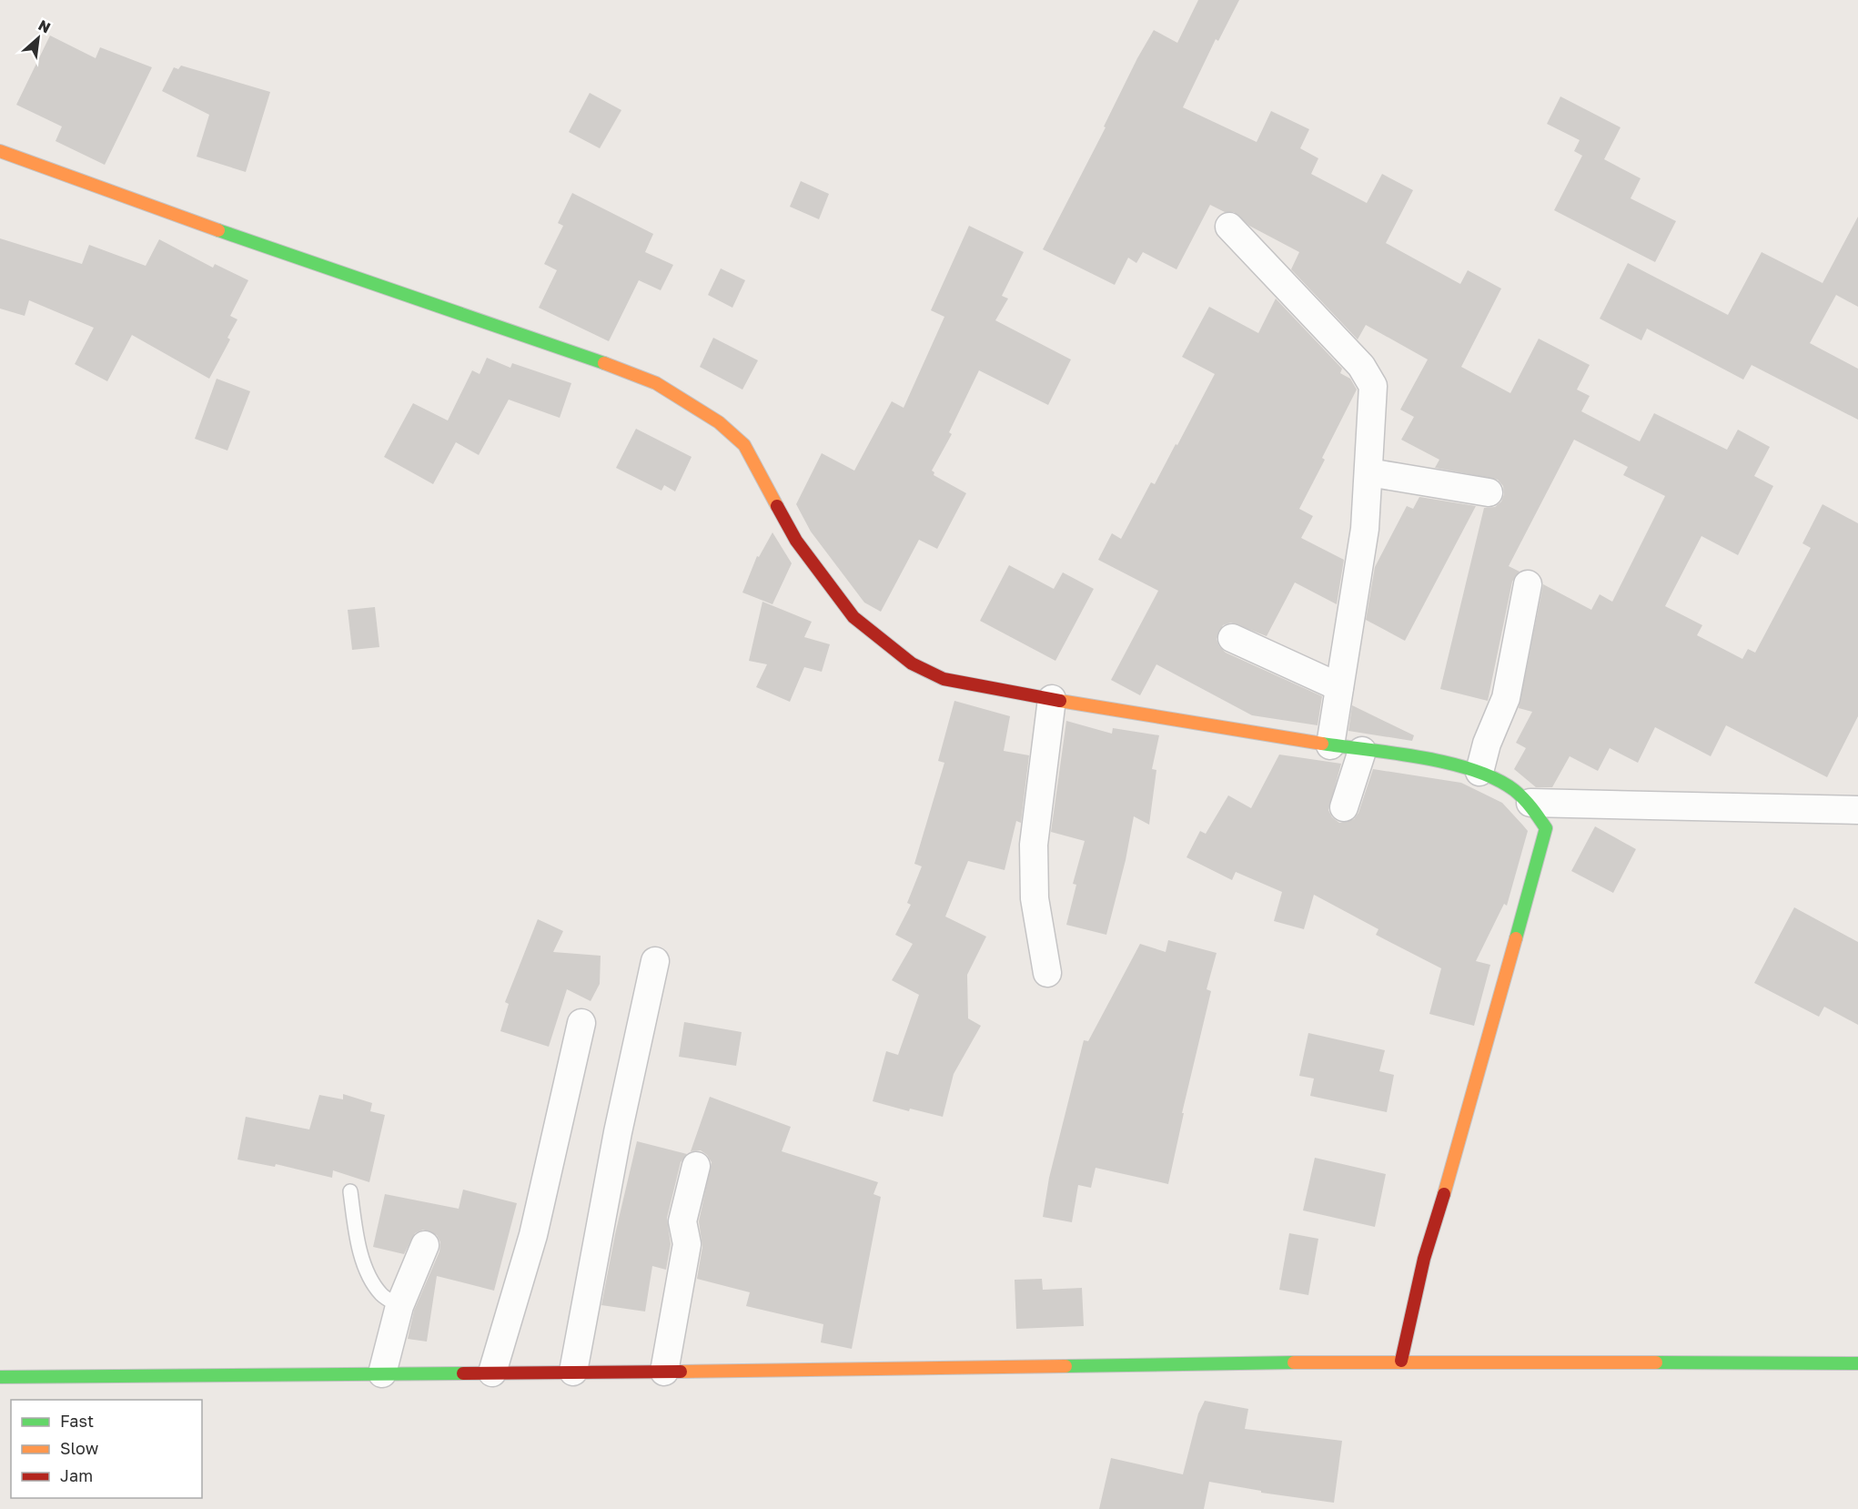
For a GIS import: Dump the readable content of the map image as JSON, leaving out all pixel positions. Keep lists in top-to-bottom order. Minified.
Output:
{"legend":["Fast","Slow","Jam"],"north":"top right"}
